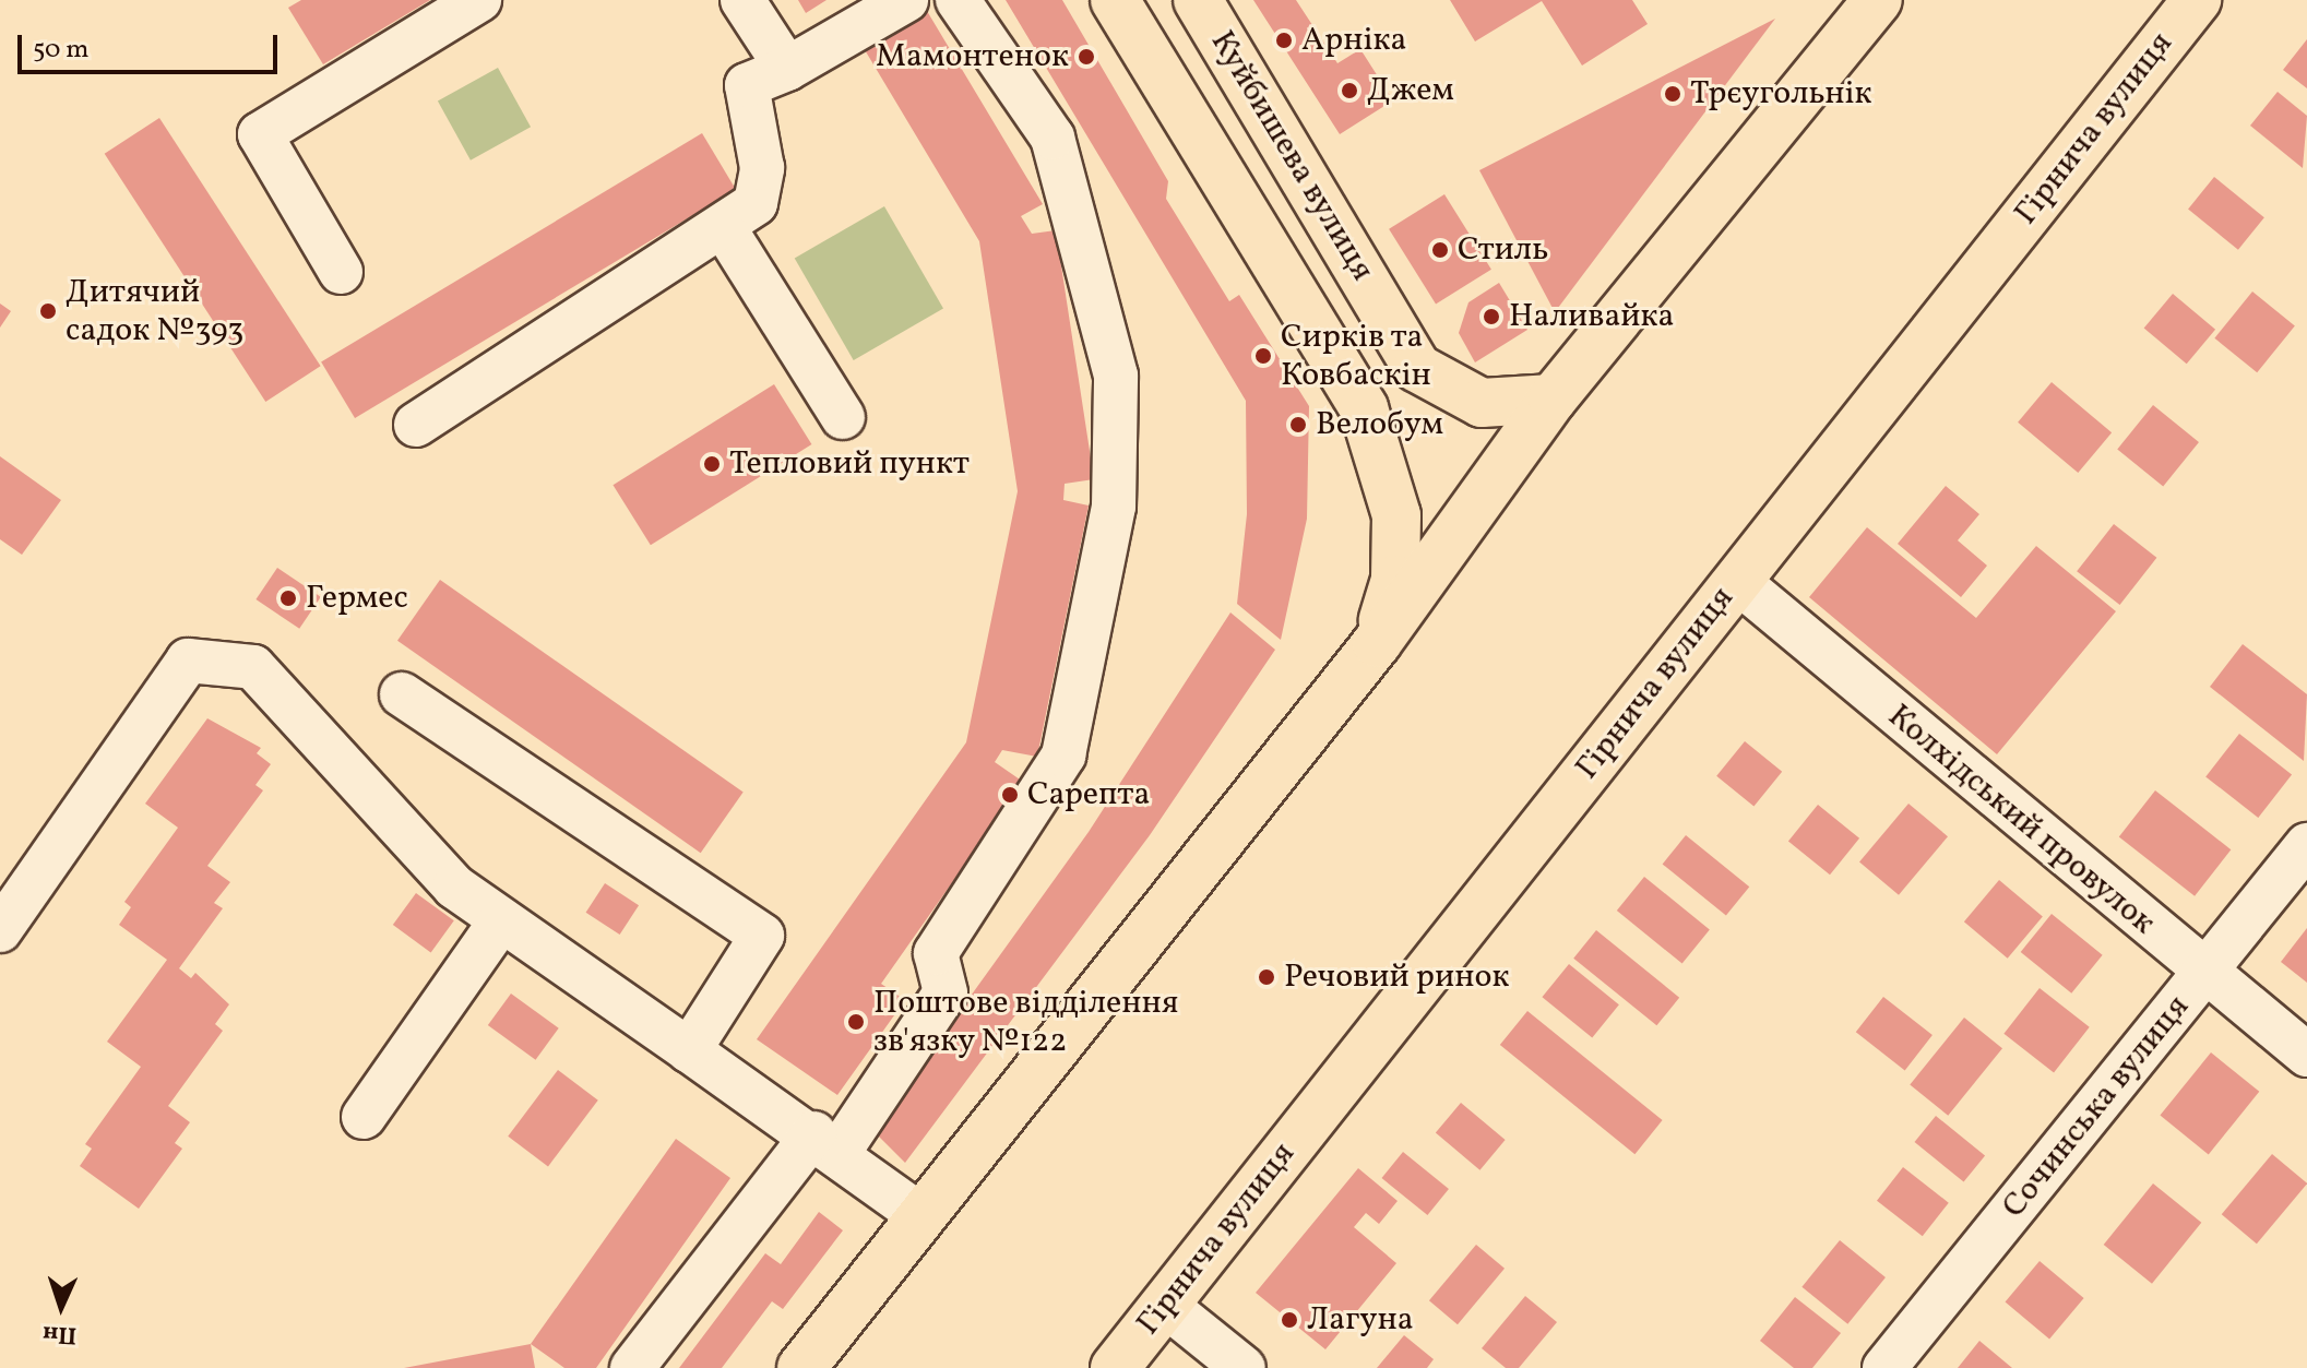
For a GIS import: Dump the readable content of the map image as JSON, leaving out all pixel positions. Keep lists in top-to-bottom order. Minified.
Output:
{"streets":{"main road":["Гірнича вулиця","Куйбишева вулиця"],"street":["Колхідський провулок","Сочинська вулиця"]},"crossings":[["Гірнича вулиця","Колхідський провулок"],["Колхідський провулок","Сочинська вулиця"]],"places":["Арніка","Мамонтенок","Джем","Трєугольнік","Стиль","Дитячий садок №393","Наливайка","Сирків та Ковбаскін","Велобум","Тепловий пункт","Гермес","Сарепта","Речовий ринок","Поштове відділення зв'язку №122","Лагуна"],"scale_bar":"50 m","north":"bottom"}
